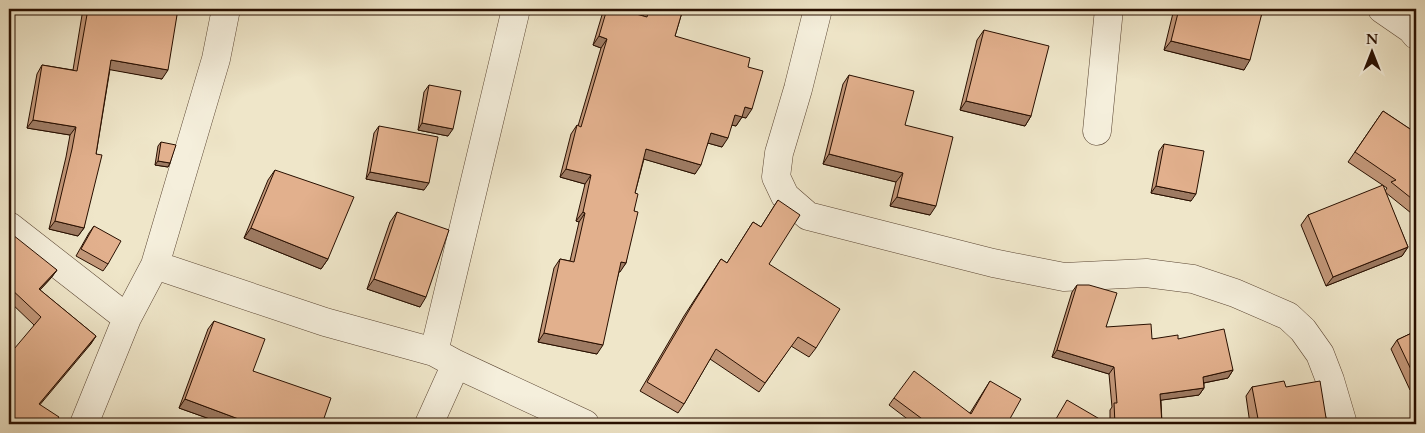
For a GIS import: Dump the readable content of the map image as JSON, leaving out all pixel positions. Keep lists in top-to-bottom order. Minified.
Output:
{"north":"top"}
